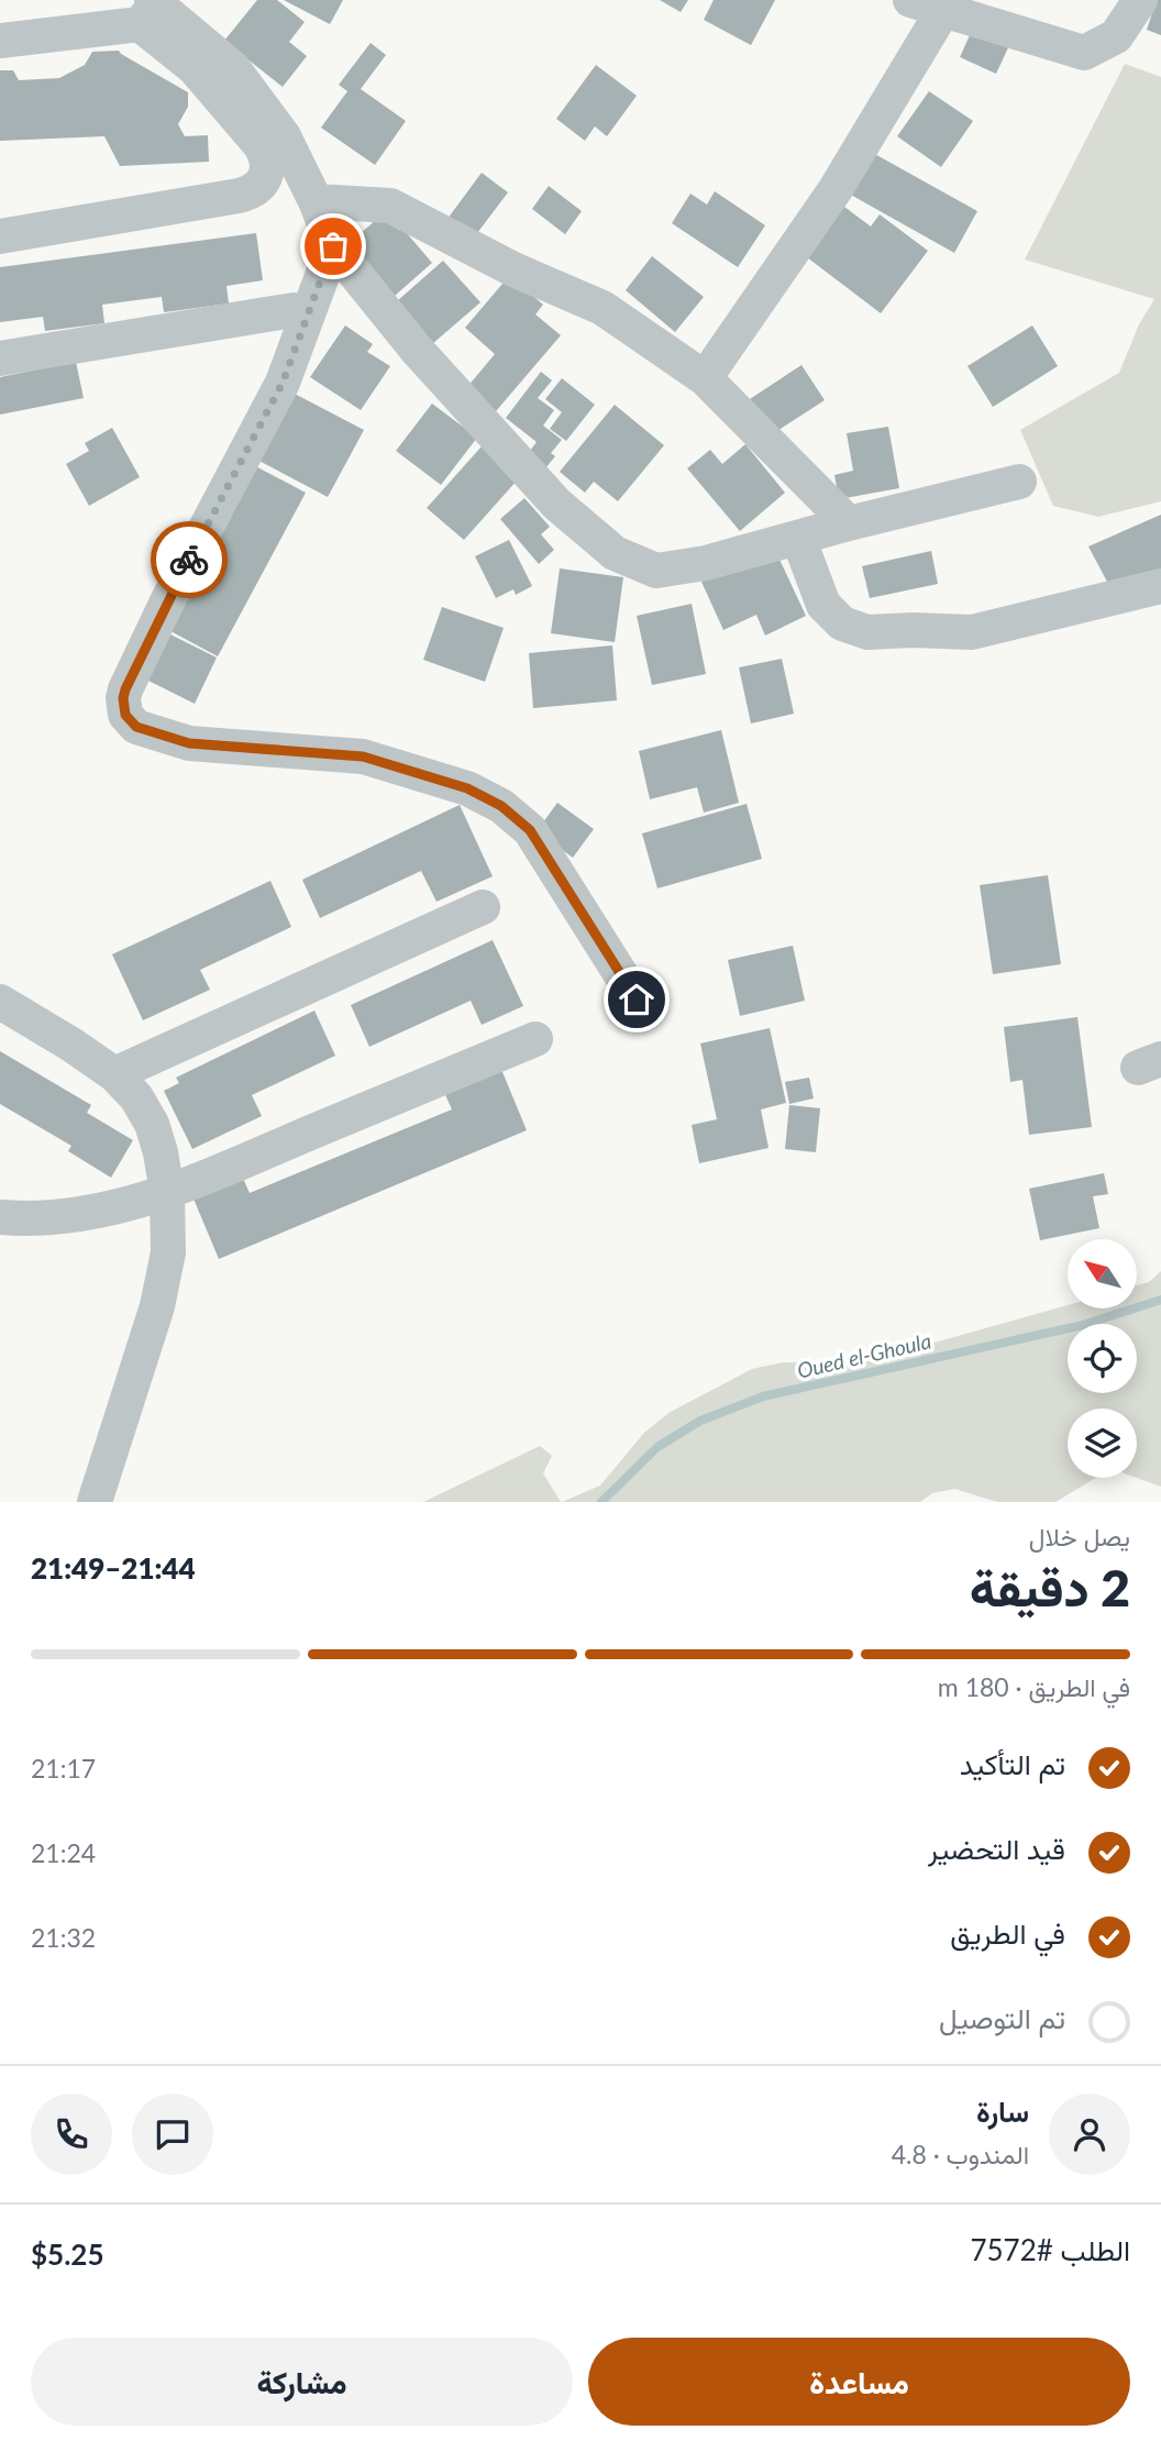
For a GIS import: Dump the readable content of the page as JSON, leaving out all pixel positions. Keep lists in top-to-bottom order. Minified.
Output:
{"water":["Oued el-Ghoula"],"north":"top left","page":{"heading":["2 دقيقة","يصل خلال","21:44–21:49"],"panel":["سارة","المندوب · 4.8","الطلب #7572","$5.25"],"bar":"في الطريق · 180 m","list":[["تم التأكيد","21:17"],["قيد التحضير","21:24"],["في الطريق","21:32"],"تم التوصيل"],"buttons":["مساعدة","مشاركة"]}}
